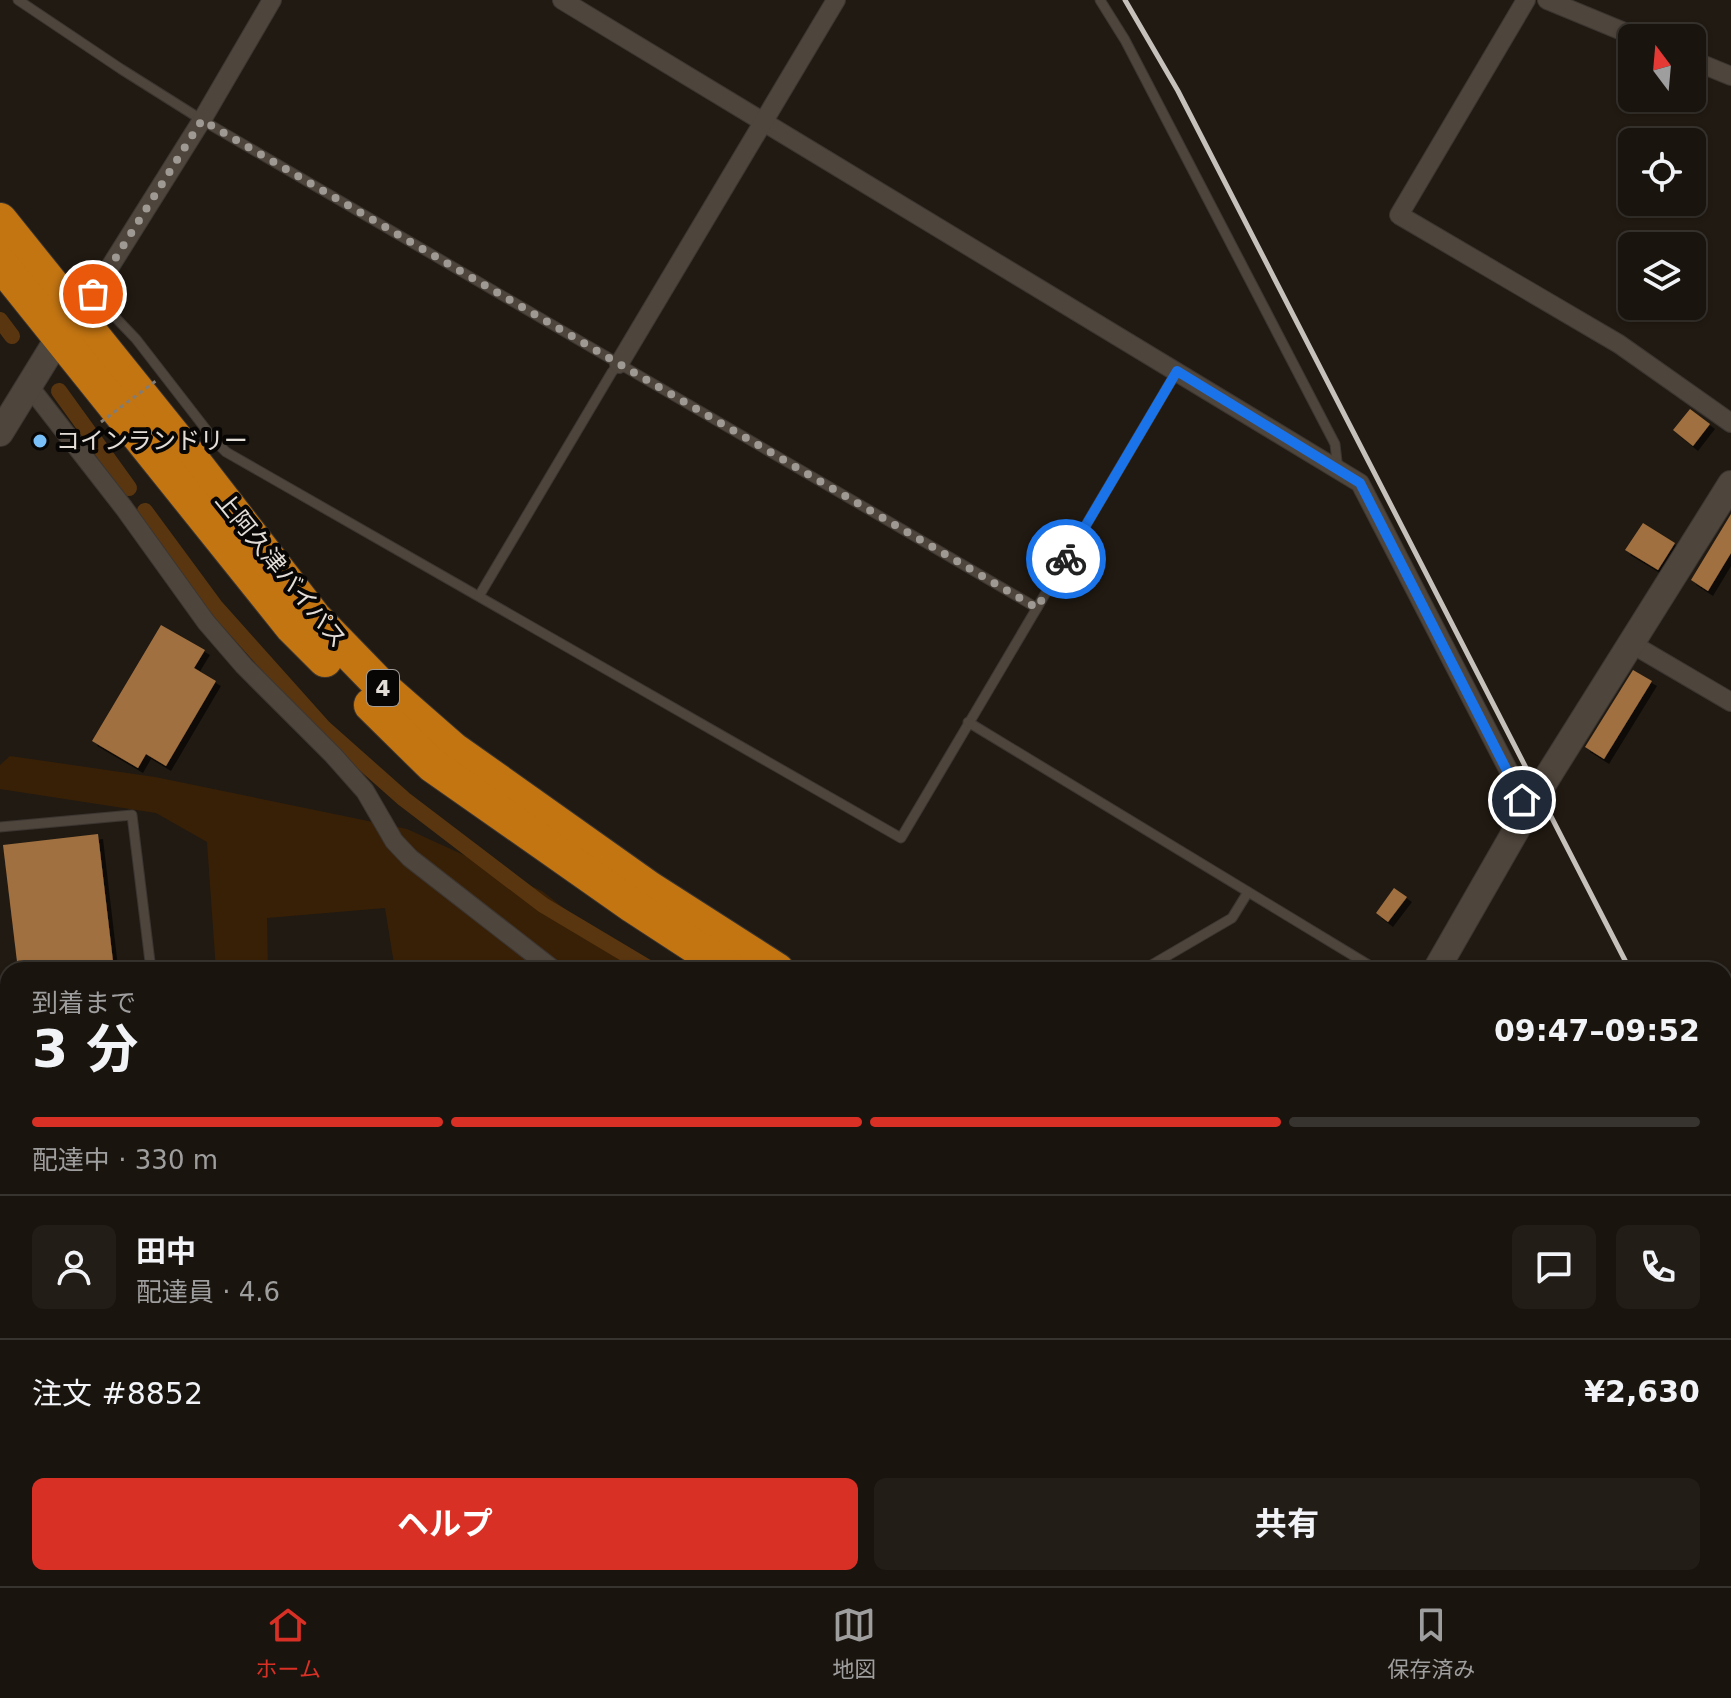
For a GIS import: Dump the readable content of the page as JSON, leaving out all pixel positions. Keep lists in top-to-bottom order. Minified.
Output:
{"streets":{"highway":["上阿久津バイパス","4"]},"places":["コインランドリー"],"north":"top","page":{"heading":["3 分","到着まで","09:47–09:52"],"panel":["田中","配達員 · 4.6","注文 #8852","¥2,630"],"bar":"配達中 · 330 m","buttons":["ヘルプ","共有"],"tabs":["ホーム","地図","保存済み"]}}
